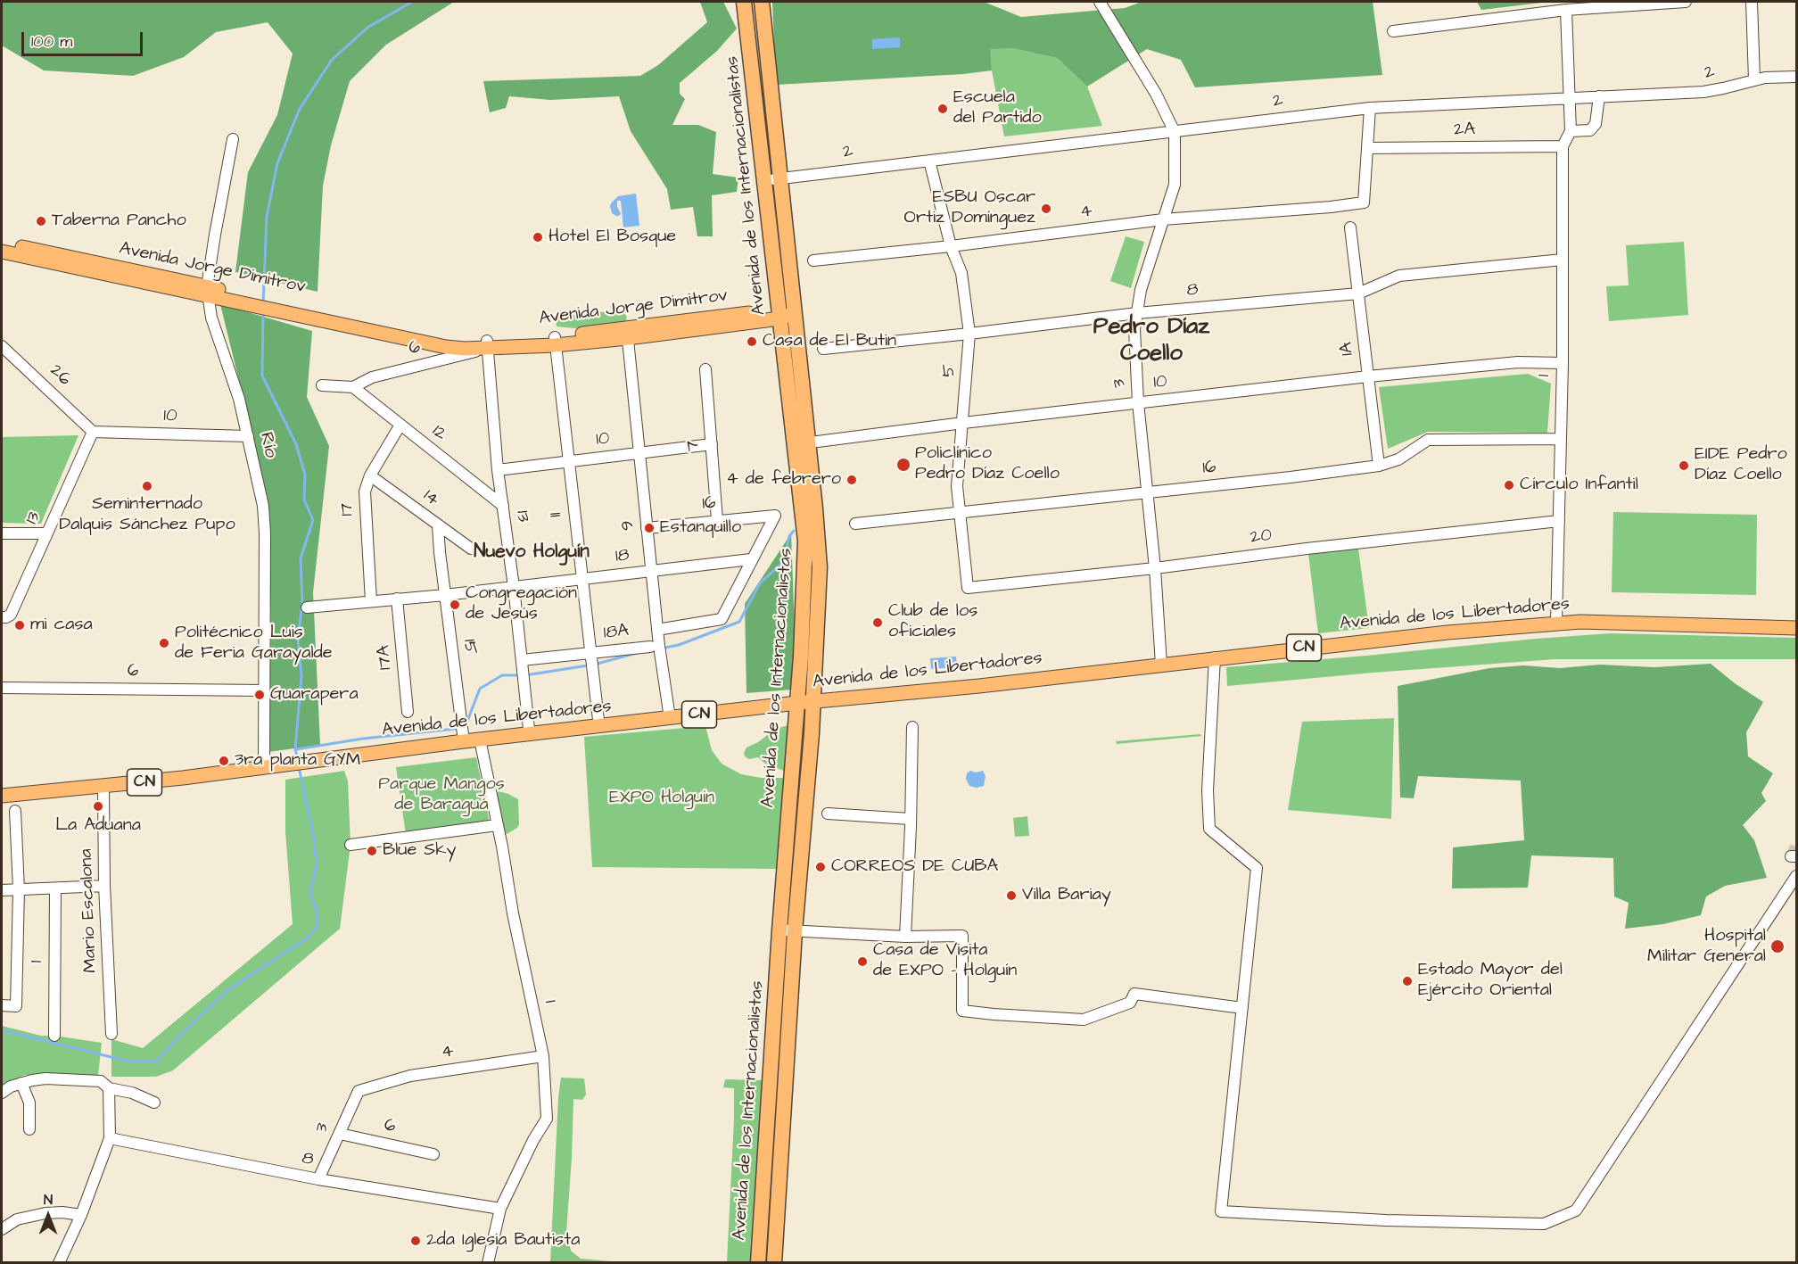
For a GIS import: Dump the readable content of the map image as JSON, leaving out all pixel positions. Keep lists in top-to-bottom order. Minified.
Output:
{"streets":{"highway":["Avenida de los Internacionalistas"],"main road":["Avenida Jorge Dimitrov","Avenida de los Libertadores","CN"],"street":["2","2A","4","8","6","1A","5","26","1","10","3","12","Río","7","16","14","17","11","13","9","20","18","18A","15","17A","Mario Escalona"]},"crossings":[["2","Avenida de los Internacionalistas"],["2","5"],["2","1"],["2","3"],["2A","4"],["2A","1"],["Avenida de los Internacionalistas","Avenida Jorge Dimitrov"],["Avenida de los Internacionalistas","10"],["Avenida de los Internacionalistas","Avenida de los Libertadores"],["4","5"],["4","1"],["4","3"],["Avenida Jorge Dimitrov","6"],["Avenida Jorge Dimitrov","Río"],["Avenida Jorge Dimitrov","11"],["Avenida Jorge Dimitrov","13"],["Avenida Jorge Dimitrov","9"],["8","1A"],["8","5"],["8","1"],["8","3"],["6","3"],["6","12"],["6","Río"],["6","13"],["1A","10"],["1A","16"],["5","10"],["5","16"],["5","20"],["26","10"],["26","13"],["1","10"],["1","16"],["1","20"],["1","Avenida de los Libertadores"],["10","3"],["10","Río"],["10","7"],["10","11"],["10","13"],["10","9"],["3","16"],["3","20"],["3","Avenida de los Libertadores"],["12","17"],["12","13"],["Río","Avenida de los Libertadores"],["7","16"],["16","9"],["16","18"],["14","17"],["14","15"],["17","18"],["11","18"],["11","18A"],["13","18"],["13","18A"],["9","18"],["9","Avenida de los Libertadores"],["18","15"],["18","17A"],["Avenida de los Libertadores","15"],["Avenida de los Libertadores","Mario Escalona"]],"districts":["Pedro Díaz Coello","Nuevo Holguín"],"parks":["Parque Mangos de Baraguá","EXPO Holguín"],"places":["Escuela del Partido","ESBU Oscar Ortiz Domínguez","Taberna Pancho","Hotel El Bosque","Casa de El Butin","Policlínico Pedro Díaz Coello","EIDE Pedro Díaz Coello","4 de febrero","Círculo Infantil","Seminternado Dalquis Sánchez Pupo","Estanquillo","Congregación de Jesús","Club de los oficiales","mi casa","Politécnico Luis de Feria Garayalde","Guarapera","3ra planta GYM","La Aduana","Blue Sky","CORREOS DE CUBA","Villa Bariay","Hospital Militar General","Casa de Visita de EXPO - Holguín","Estado Mayor del Ejército Oriental","2da Iglesia Bautista"],"scale_bar":"100 m","north":"top"}
